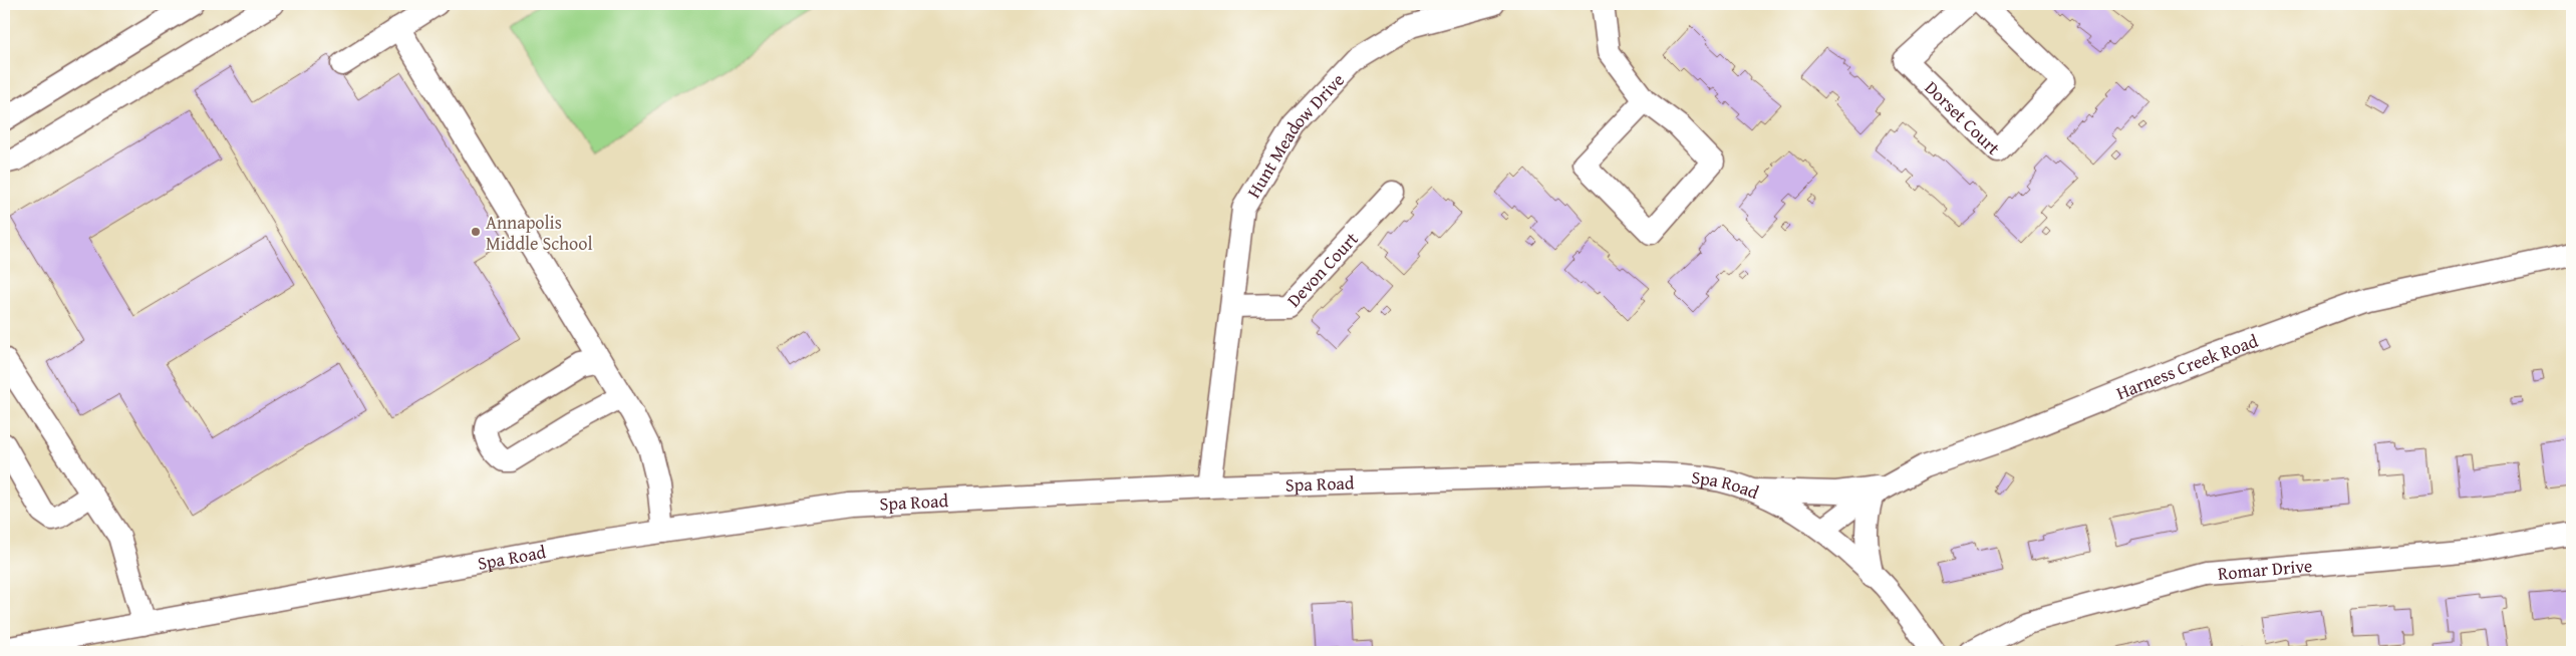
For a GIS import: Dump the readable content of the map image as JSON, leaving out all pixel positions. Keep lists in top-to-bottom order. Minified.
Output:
{"streets":{"street":["Dorset Court","Hunt Meadow Drive","Devon Court","Harness Creek Road","Spa Road","Romar Drive"]},"crossings":[["Hunt Meadow Drive","Devon Court"],["Hunt Meadow Drive","Spa Road"],["Harness Creek Road","Spa Road"]],"places":["Annapolis Middle School"]}
